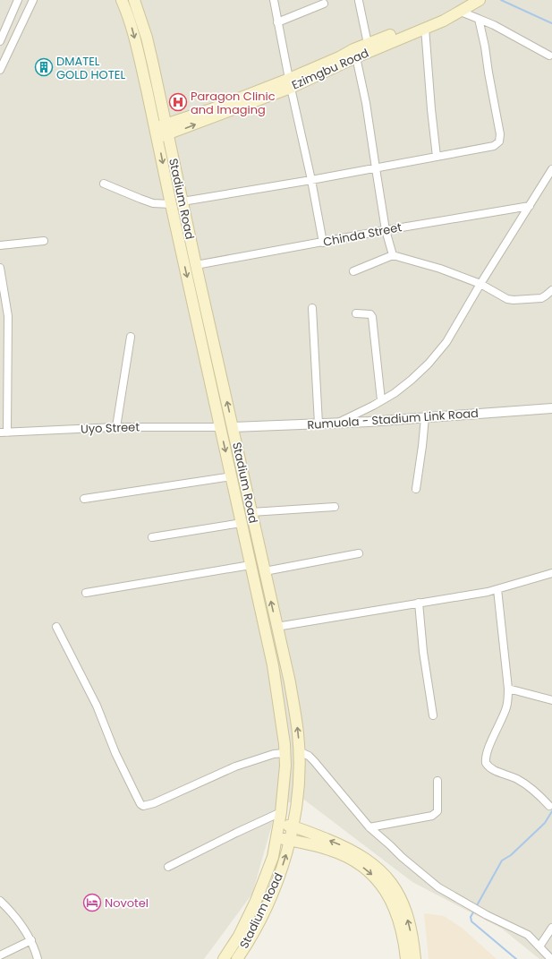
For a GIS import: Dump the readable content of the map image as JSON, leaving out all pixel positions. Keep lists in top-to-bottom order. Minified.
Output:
{"streets":{"main road":["Ezimgbu Road","Stadium Road"],"street":["Chinda Street","Rumuola - Stadium Link Road","Uyo Street"]},"crossings":[["Ezimgbu Road","Stadium Road"],["Stadium Road","Chinda Street"],["Stadium Road","Rumuola - Stadium Link Road"],["Stadium Road","Uyo Street"]],"places":{"building":["DMATEL GOLD HOTEL"],"hospital":["Paragon Clinic and Imaging"],"hotel":["Novotel"]}}
